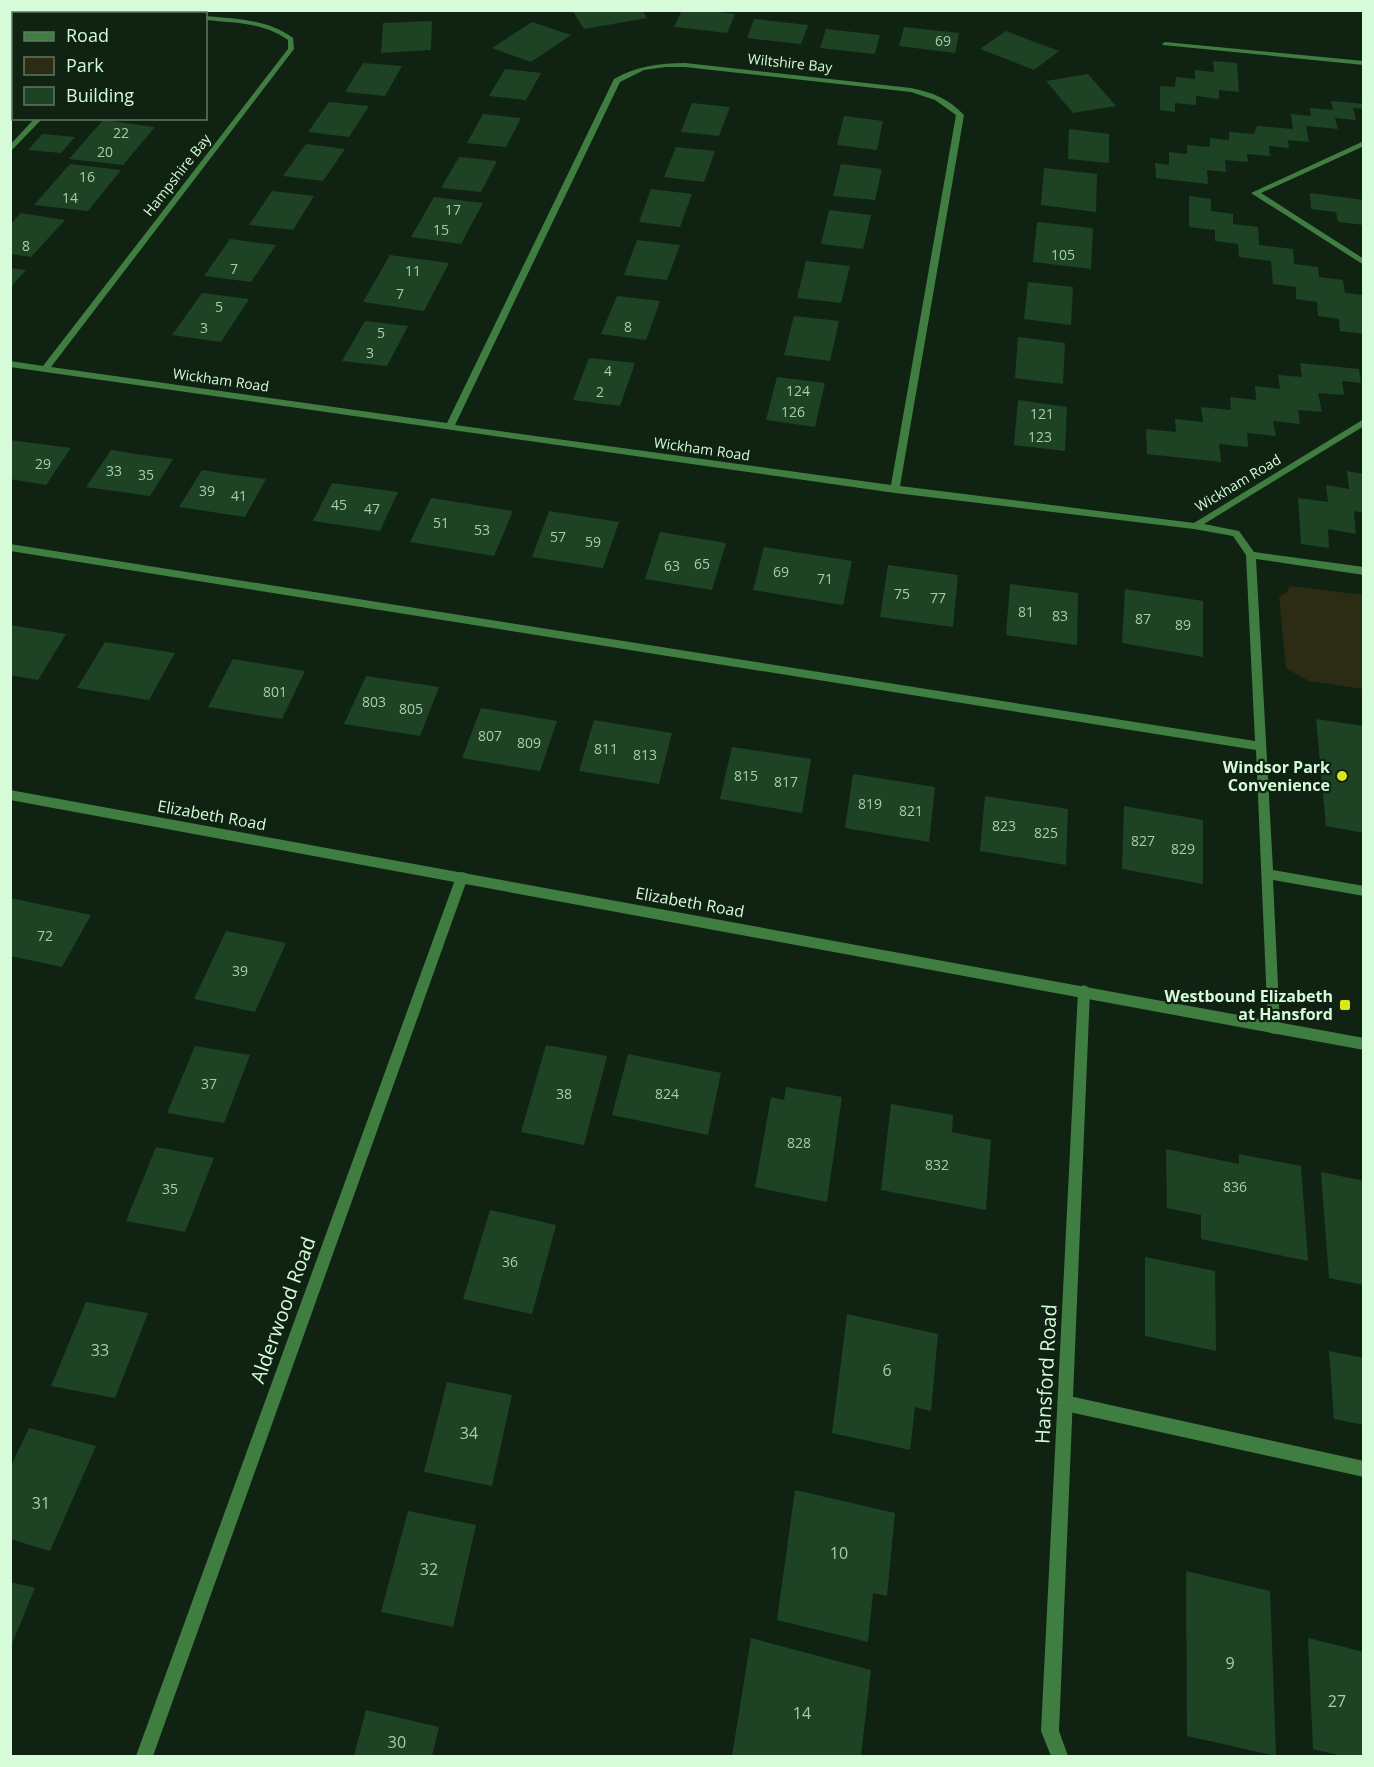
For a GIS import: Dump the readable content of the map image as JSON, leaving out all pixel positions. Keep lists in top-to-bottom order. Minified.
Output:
{"streets":{"street":["Wiltshire Bay","Hampshire Bay","Wickham Road","Elizabeth Road","Alderwood Road","Hansford Road"]},"crossings":[["Wiltshire Bay","Wickham Road"],["Hampshire Bay","Wickham Road"],["Elizabeth Road","Alderwood Road"],["Elizabeth Road","Hansford Road"]],"places":{"other":["Windsor Park Convenience"],"transit":["Westbound Elizabeth at Hansford"]},"house_numbers":["69","22","20","16","14","17","15","8","105","7","11","7","5","8","3","5","3","4","124","2","126","121","123","29","33","35","39","41","45","47","51","53","57","59","65","63","69","71","75","77","81","83","87","89","801","803","805","807","809","811","813","815","817","819","821","823","825","827","829","72","39","37","38","824","828","832","836","35","36","33","6","34","31","10","32","9","27","14","30"],"legend":["Road","Park","Building"]}
